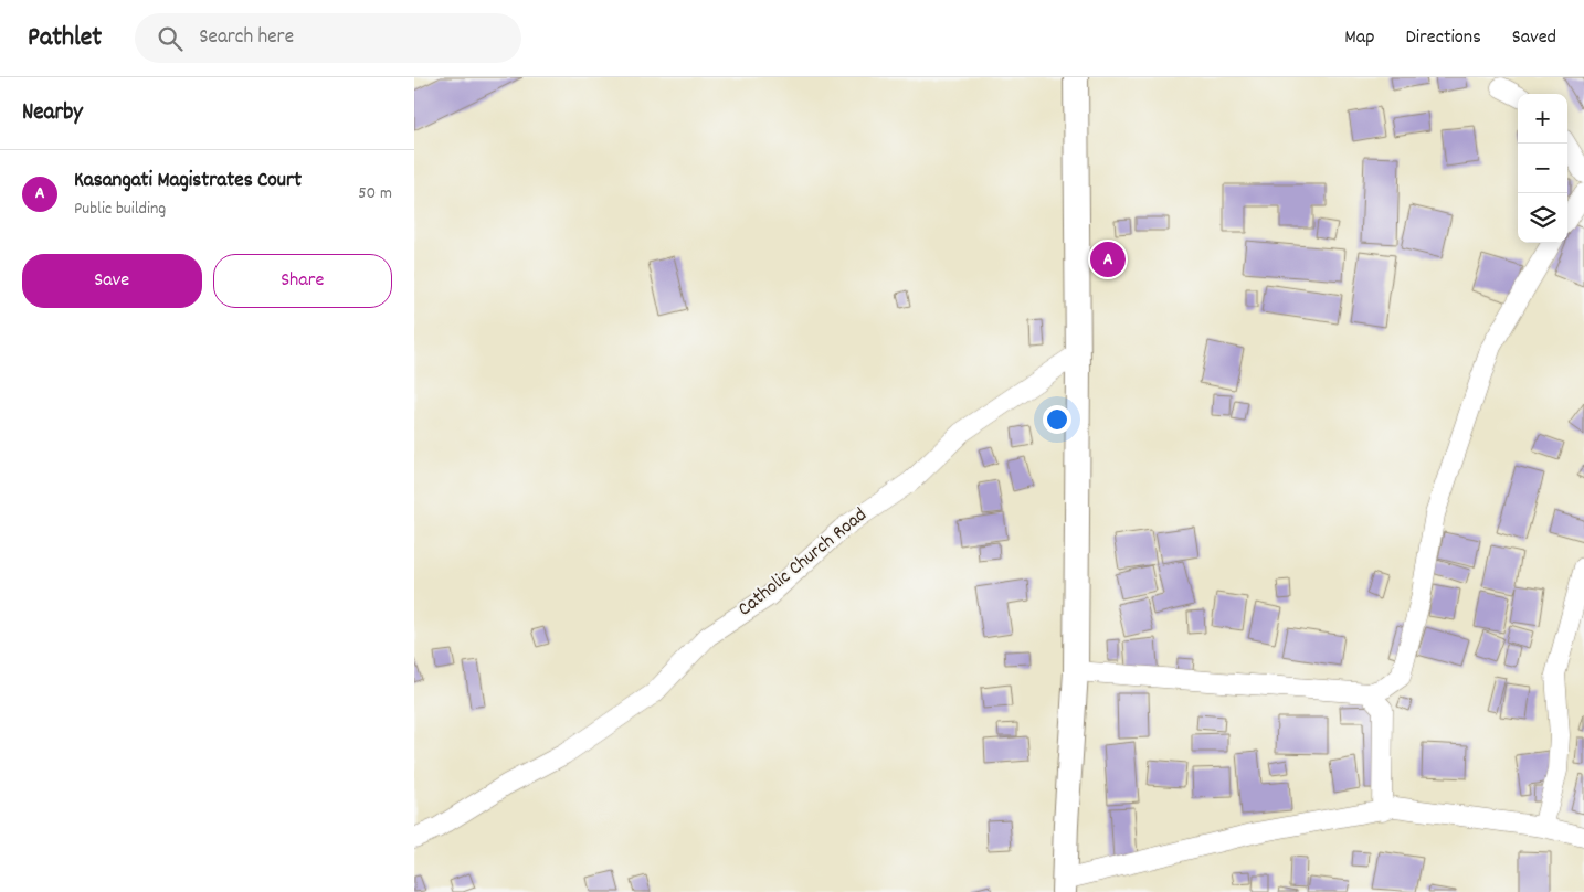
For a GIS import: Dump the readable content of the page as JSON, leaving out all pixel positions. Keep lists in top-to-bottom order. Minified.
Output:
{"streets":{"street":["Catholic Church Road"]},"page":{"header":"Pathlet","search":"Search here","nav":["Map","Directions","Saved"],"heading":"Nearby","map_buttons":["+","−"],"list":[{"mark":"A","name":"Kasangati Magistrates Court","note":"Public building","value":"50 m"}],"buttons":["Save","Share"],"pins":"A"}}
